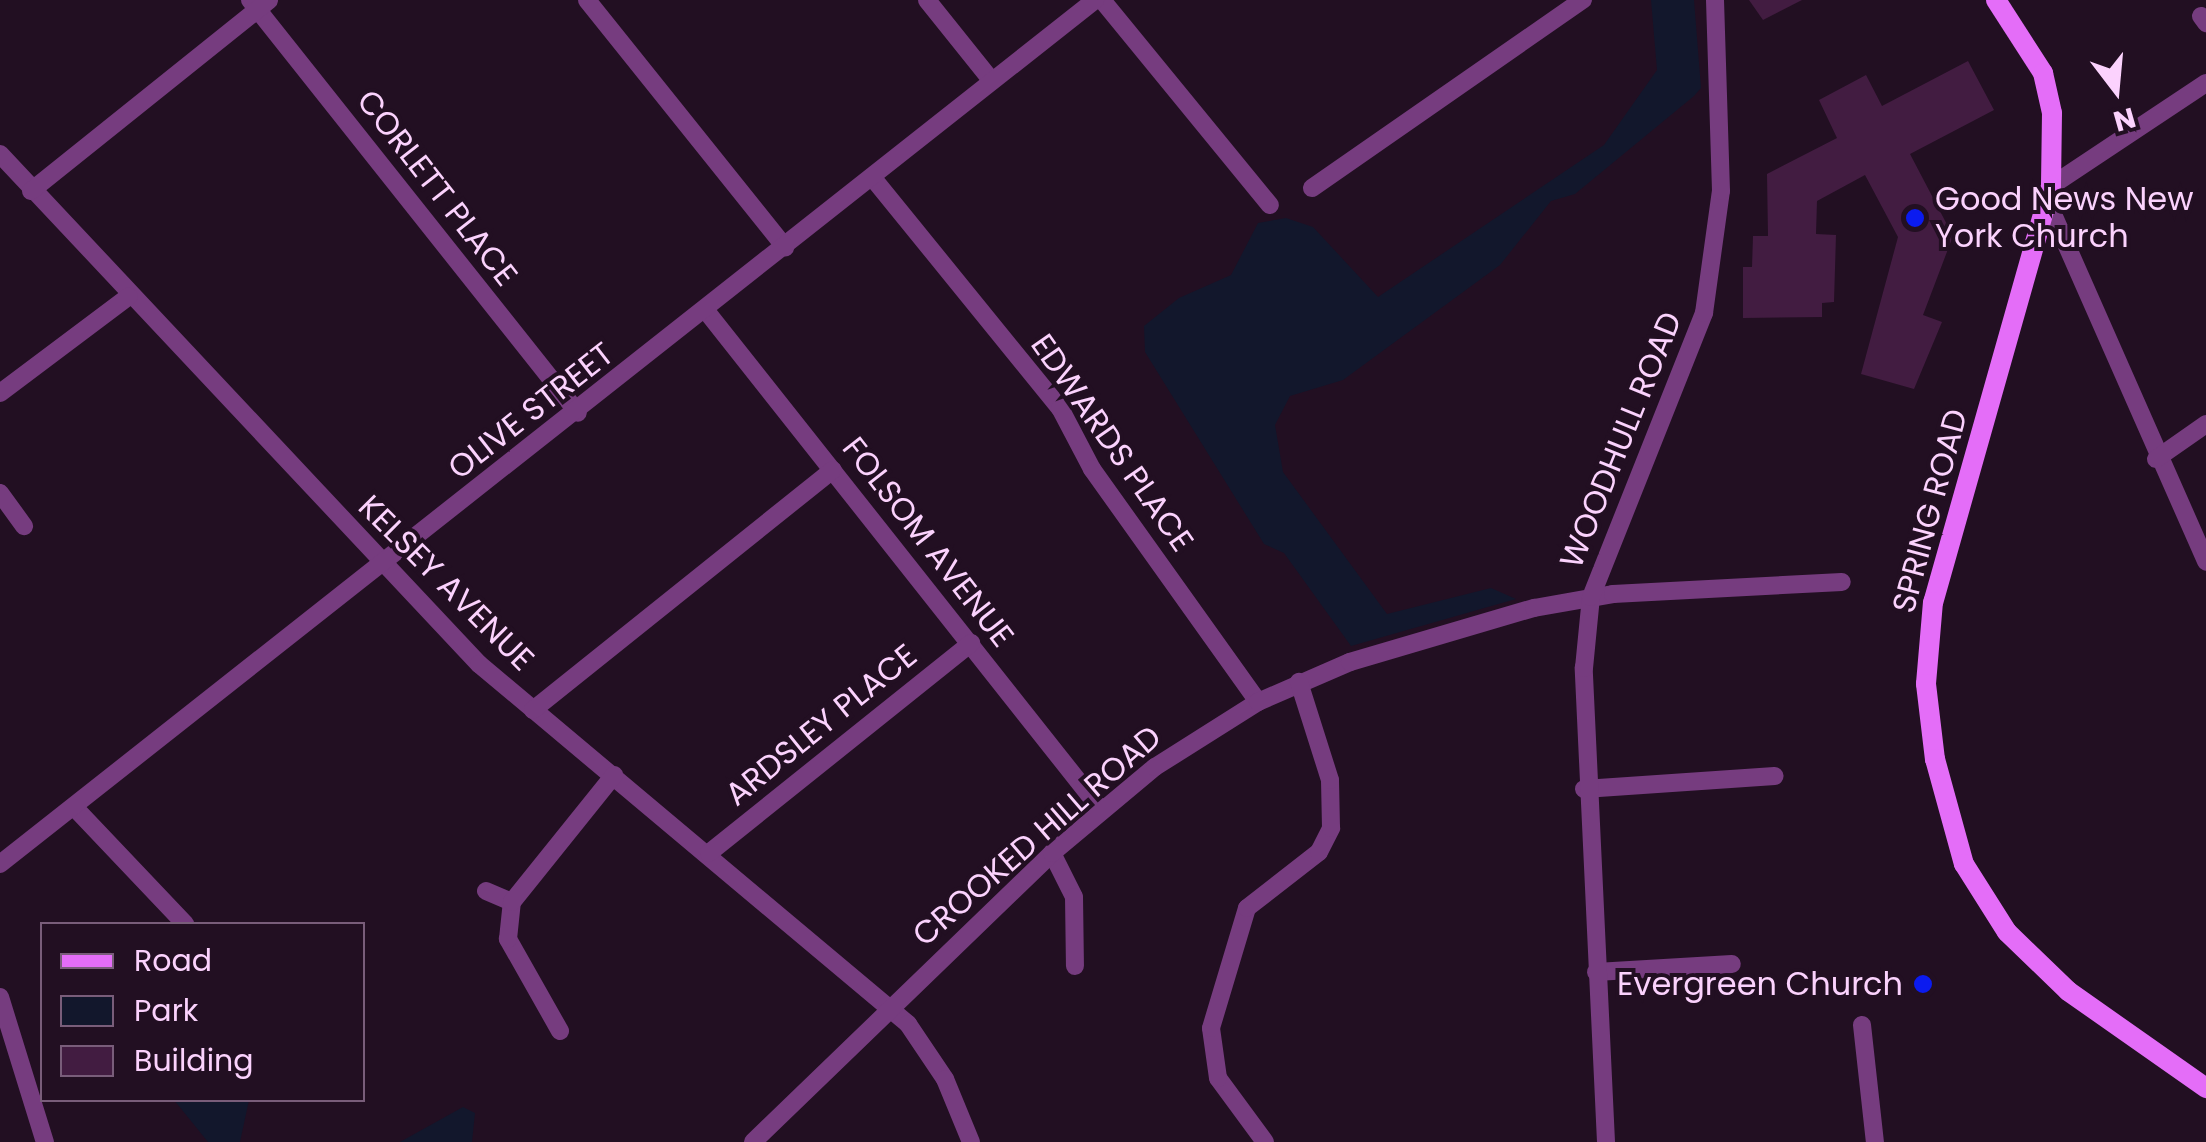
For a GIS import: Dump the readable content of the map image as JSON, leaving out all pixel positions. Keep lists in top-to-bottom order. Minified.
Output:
{"streets":{"main road":["SPRING ROAD"],"street":["CORLETT PLACE","OLIVE STREET","WOODHULL ROAD","EDWARDS PLACE","FOLSOM AVENUE","KELSEY AVENUE","ARDSLEY PLACE","CROOKED HILL ROAD"]},"crossings":[["CORLETT PLACE","OLIVE STREET"],["OLIVE STREET","EDWARDS PLACE"],["OLIVE STREET","FOLSOM AVENUE"],["OLIVE STREET","KELSEY AVENUE"],["WOODHULL ROAD","CROOKED HILL ROAD"],["EDWARDS PLACE","CROOKED HILL ROAD"],["FOLSOM AVENUE","ARDSLEY PLACE"],["FOLSOM AVENUE","CROOKED HILL ROAD"],["KELSEY AVENUE","ARDSLEY PLACE"],["KELSEY AVENUE","CROOKED HILL ROAD"]],"places":["Good News New York Church","Evergreen Church"],"legend":["Road","Park","Building"],"north":"bottom"}
